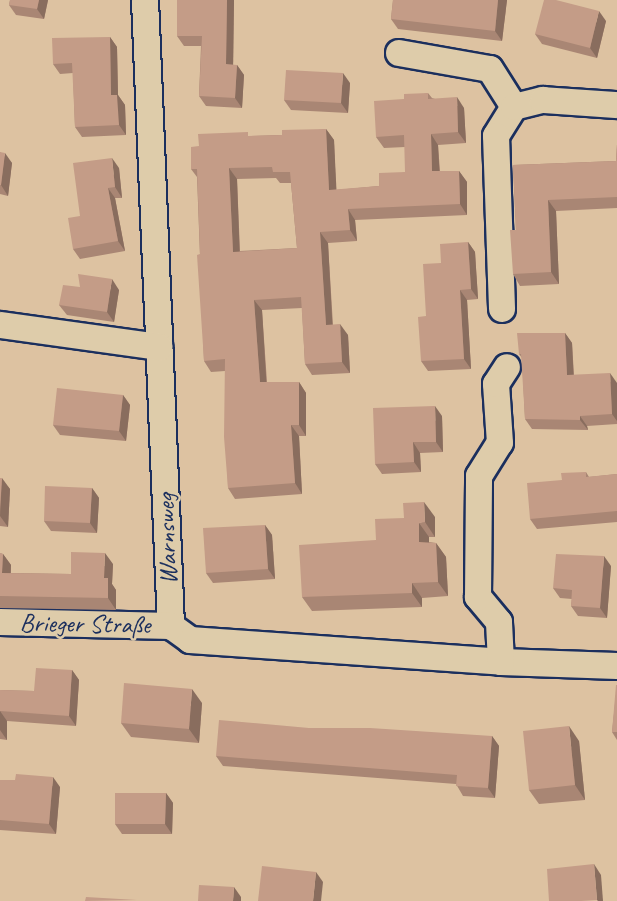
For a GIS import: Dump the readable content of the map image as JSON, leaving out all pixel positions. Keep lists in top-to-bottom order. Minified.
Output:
{"streets":{"street":["Warnsweg","Brieger Straße"]},"crossings":[["Warnsweg","Brieger Straße"]]}
